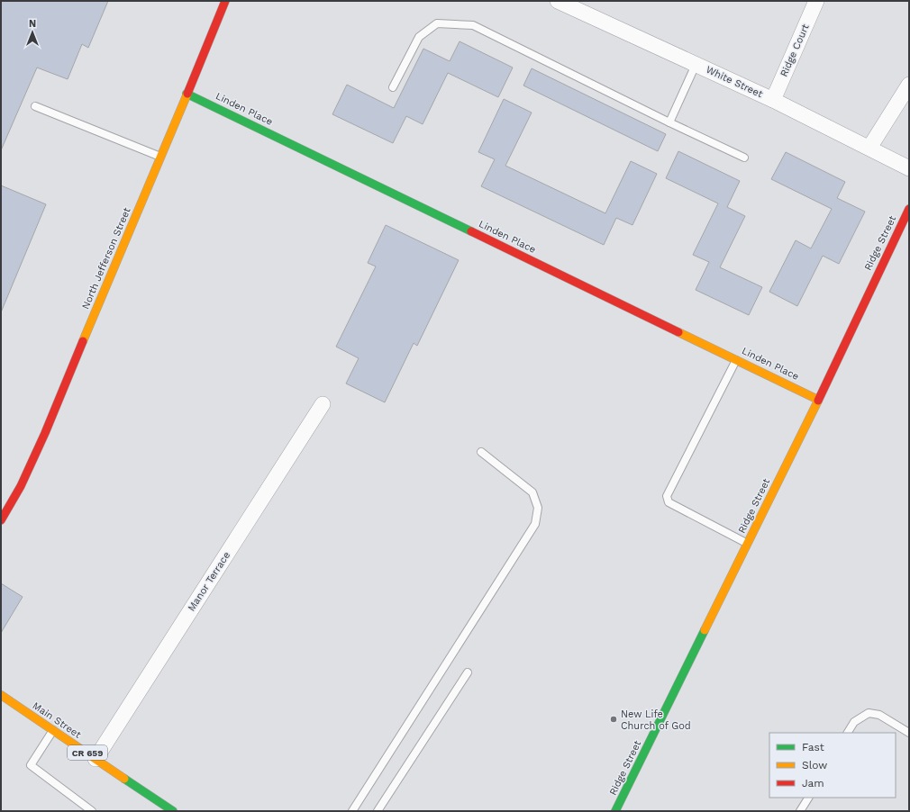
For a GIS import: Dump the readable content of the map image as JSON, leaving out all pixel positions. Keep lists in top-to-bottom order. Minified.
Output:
{"streets":{"street":["Ridge Court","White Street","Linden Place","Ridge Street","North Jefferson Street","Manor Terrace","Main Street","CR 659"]},"crossings":[["Ridge Court","White Street"],["Linden Place","Ridge Street"],["Linden Place","North Jefferson Street"],["Manor Terrace","Main Street"]],"places":["New Life Church of God"],"legend":["Fast","Slow","Jam"],"north":"top"}
